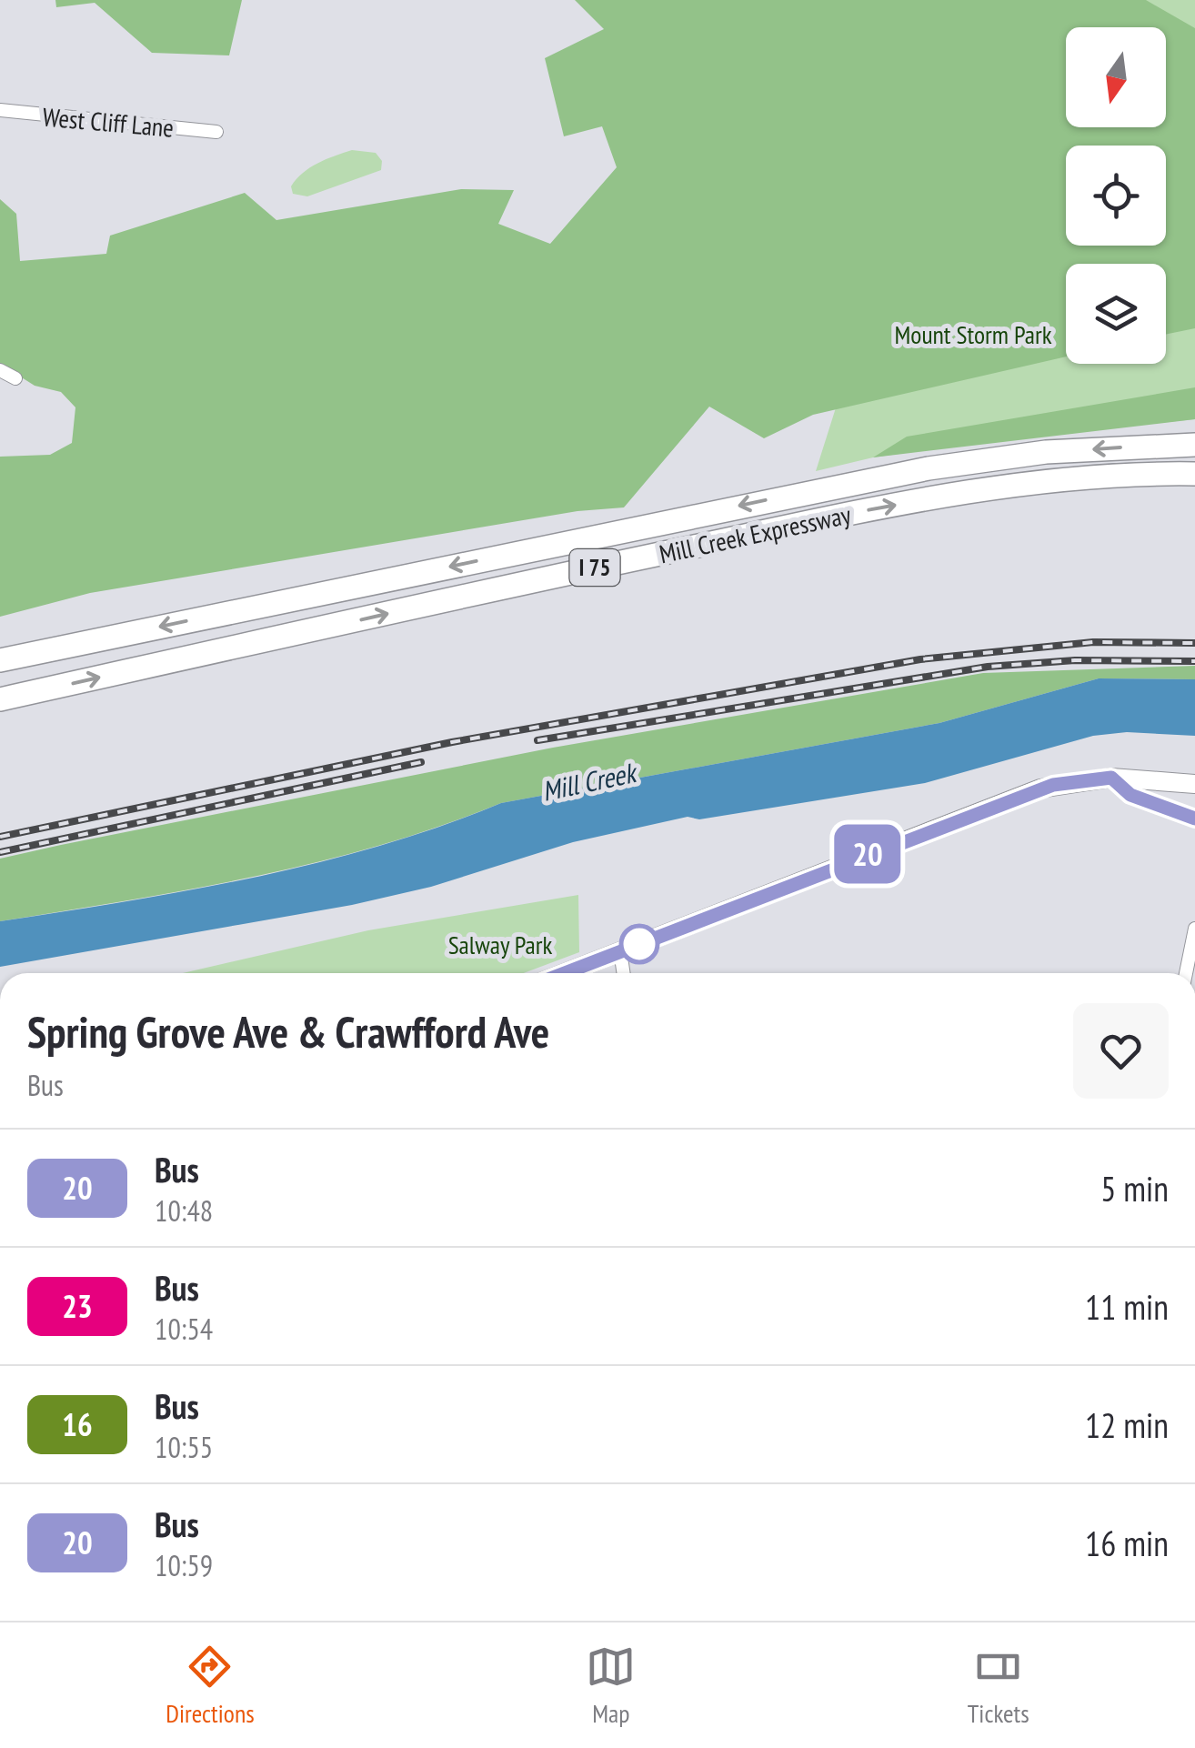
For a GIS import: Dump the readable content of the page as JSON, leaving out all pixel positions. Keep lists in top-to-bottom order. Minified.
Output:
{"streets":{"highway":["Mill Creek Expressway","I 75"],"street":["West Cliff Lane"]},"water":["Mill Creek"],"parks":["Mount Storm Park","Salway Park"],"lines":["bus line 20"],"north":"bottom","page":{"on_map":"20","heading":["Spring Grove Ave & Crawfford Ave","Bus"],"list":[{"mark":"20","name":"Bus","note":"10:48","value":"5 min"},{"mark":"23","name":"Bus","note":"10:54","value":"11 min"},{"mark":"16","name":"Bus","note":"10:55","value":"12 min"},{"mark":"20","name":"Bus","note":"10:59","value":"16 min"}],"tabs":["Directions","Map","Tickets"]}}
